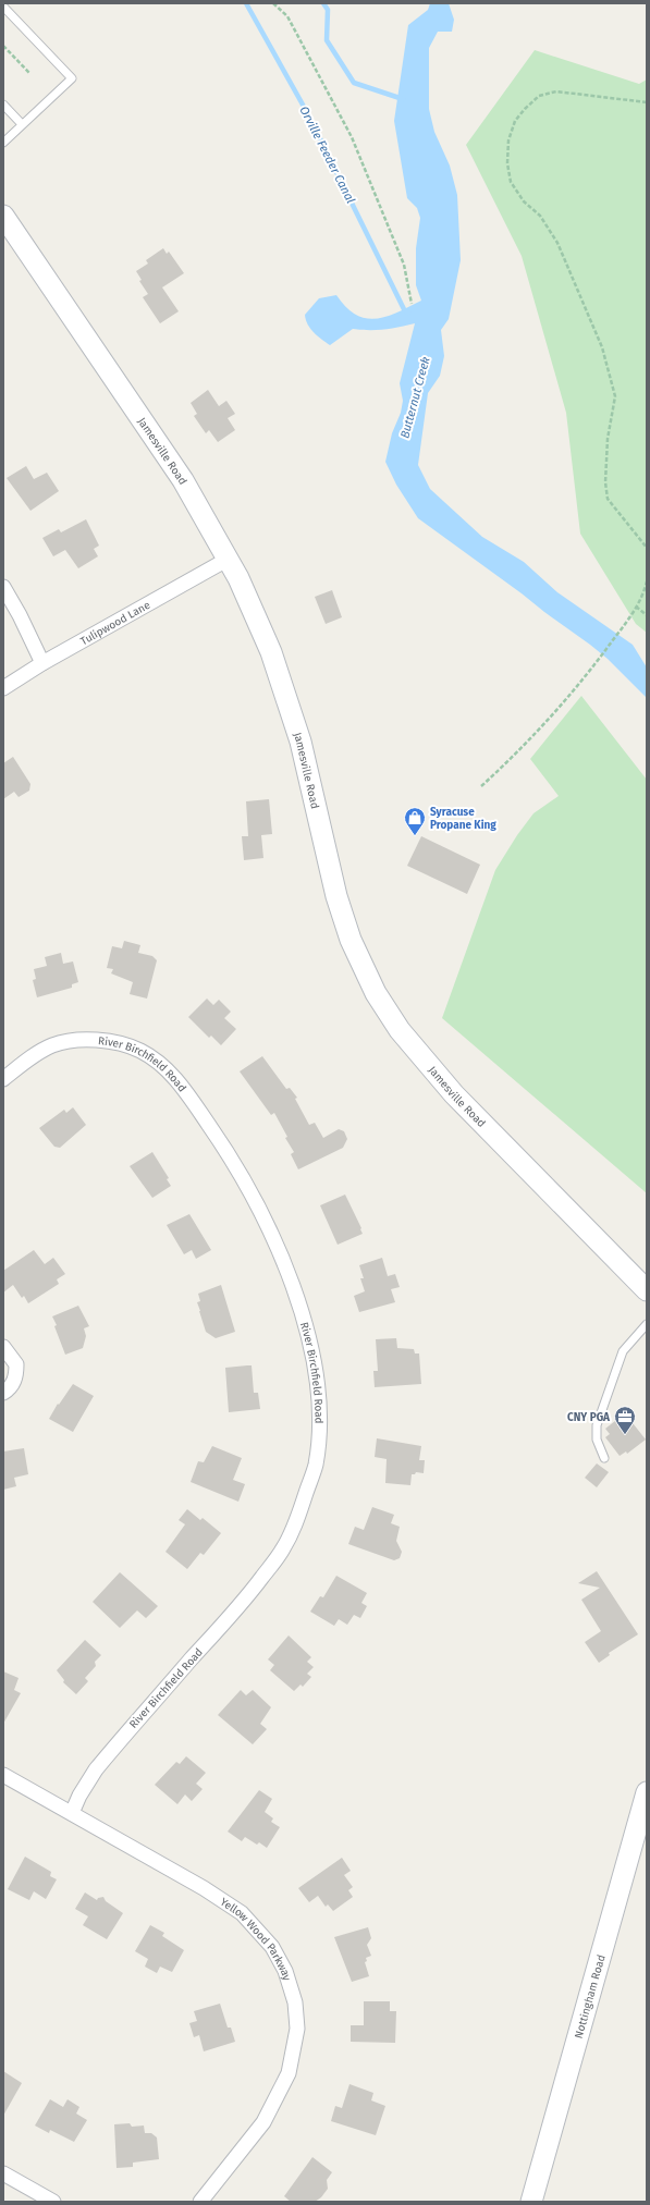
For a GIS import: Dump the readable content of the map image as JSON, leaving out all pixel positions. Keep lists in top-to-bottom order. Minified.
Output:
{"streets":{"street":["Jamesville Road","Tulipwood Lane","River Birchfield Road","Yellow Wood Parkway","Nottingham Road"]},"crossings":[["Jamesville Road","Tulipwood Lane"],["River Birchfield Road","Yellow Wood Parkway"]],"water":["Orville Feeder Canal","Butternut Creek"],"places":{"shop":["Syracuse Propane King"],"office":["CNY PGA"]}}
